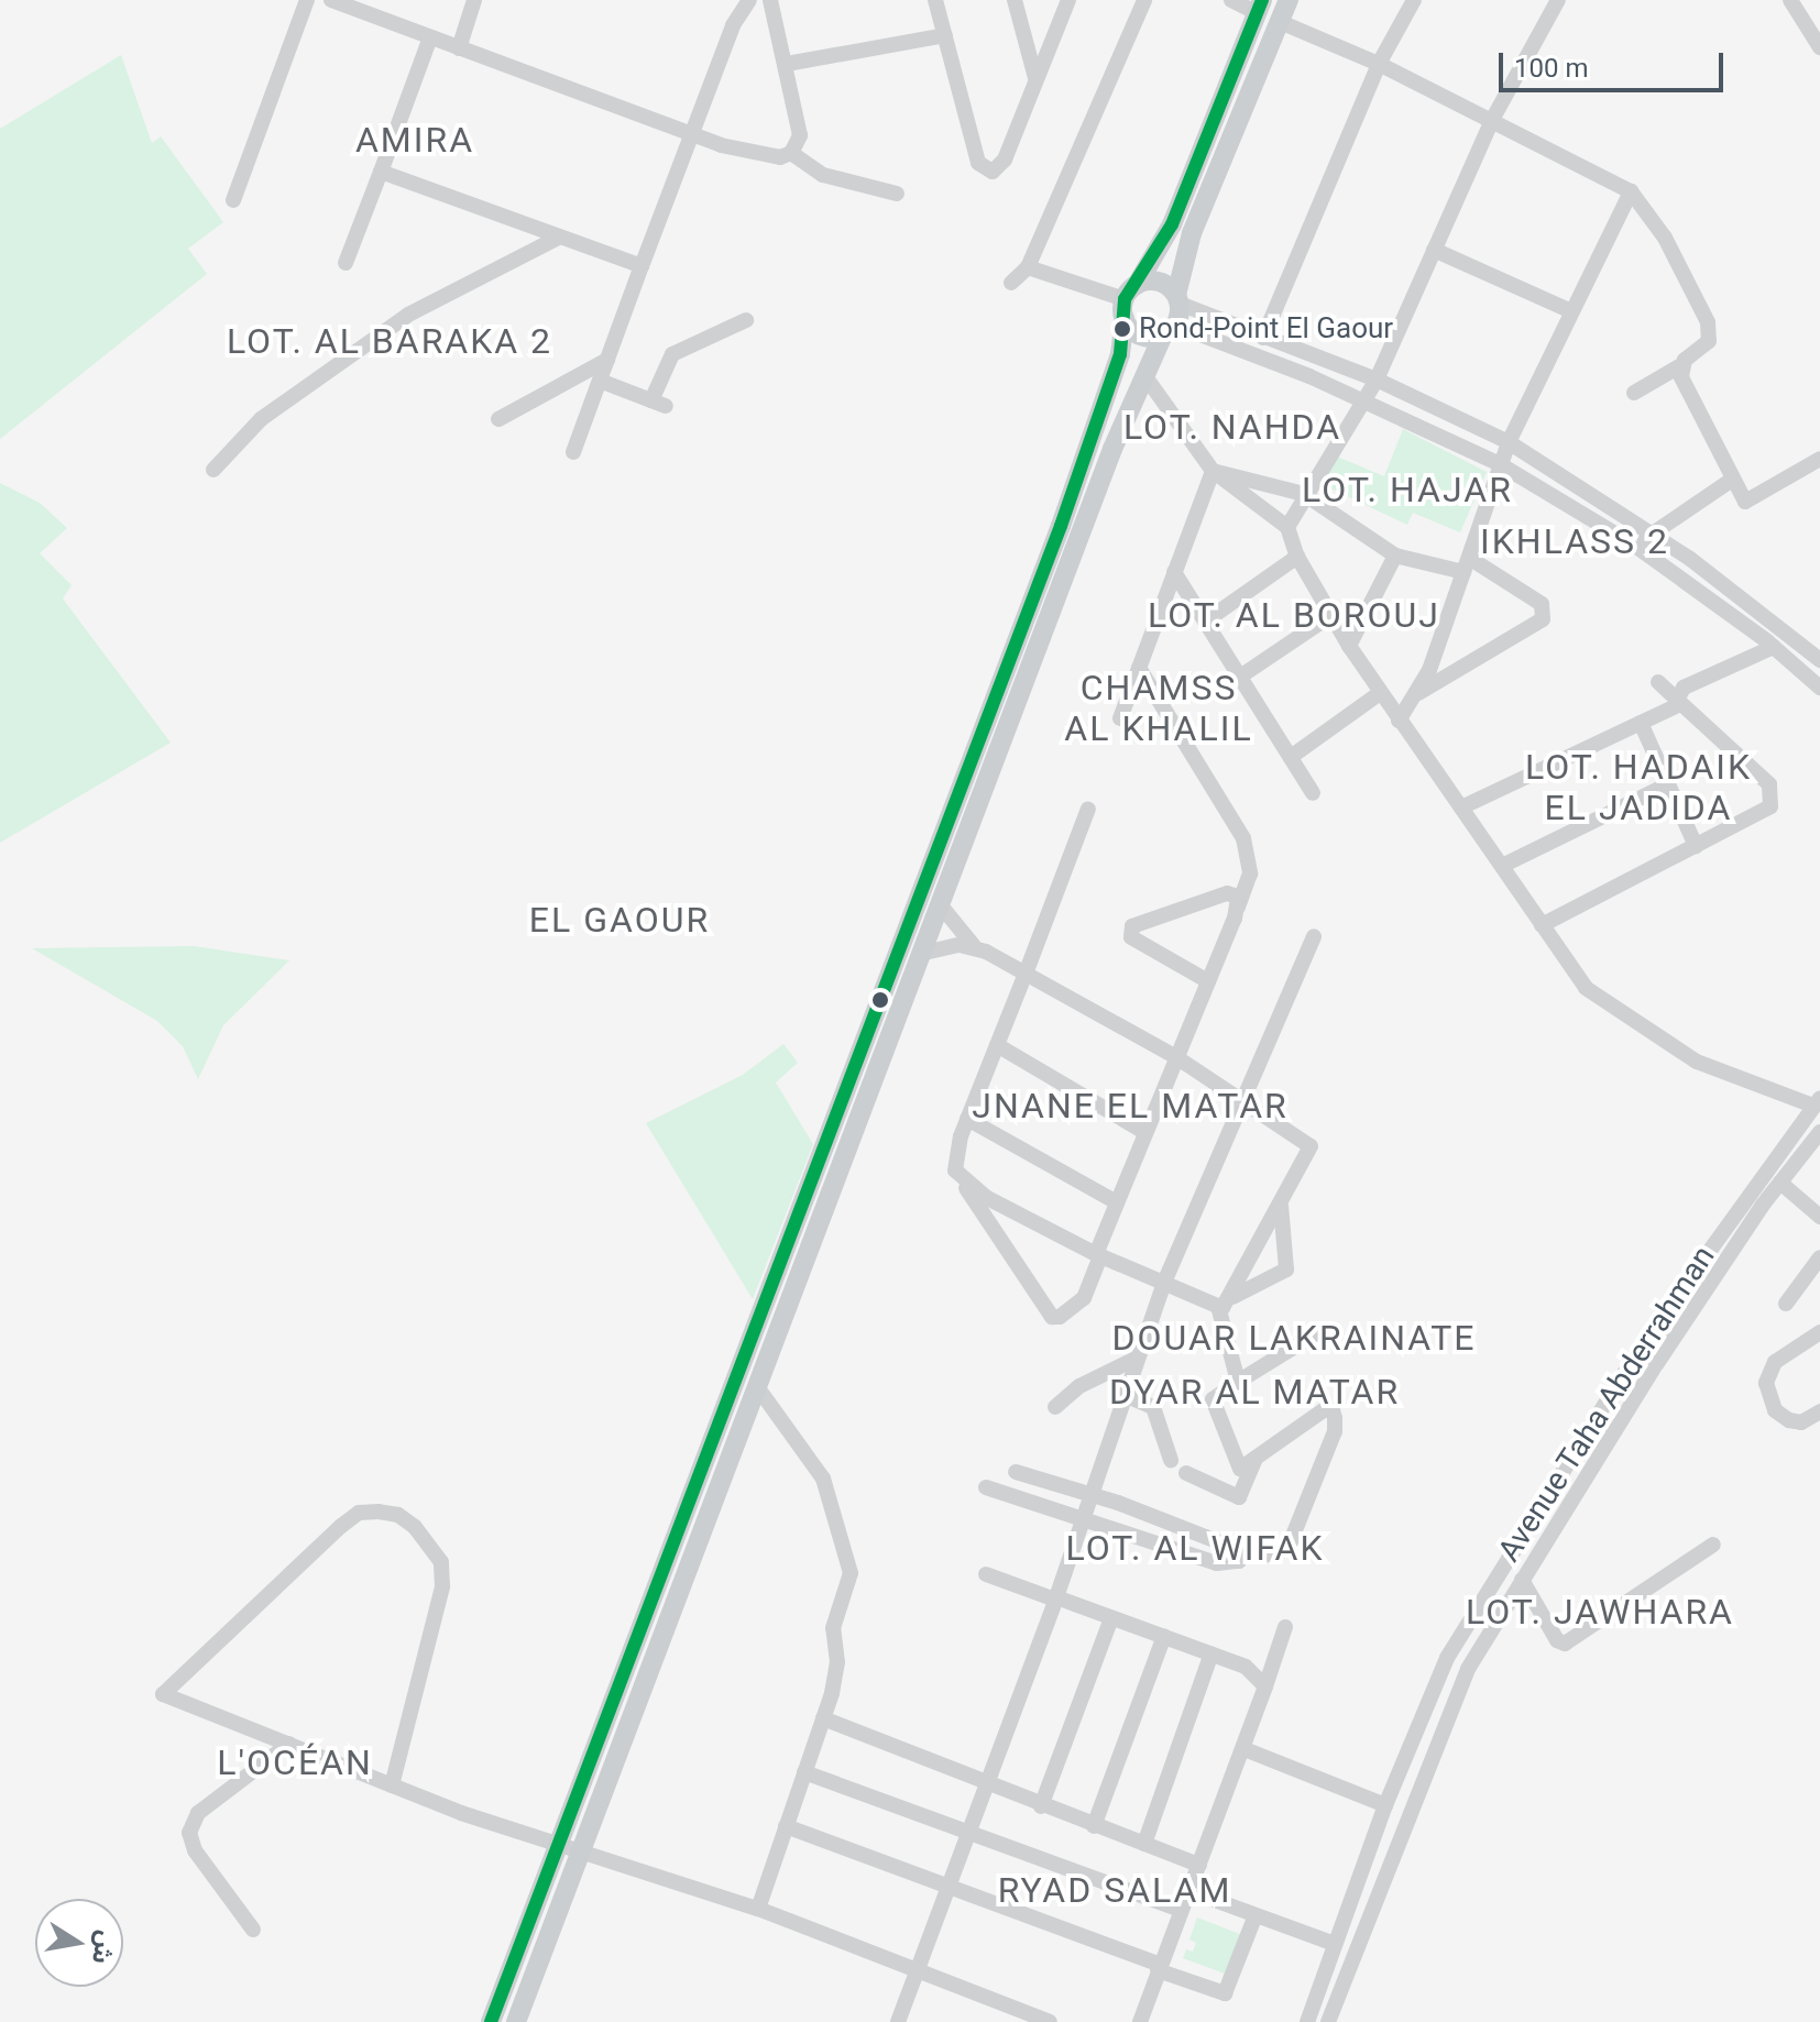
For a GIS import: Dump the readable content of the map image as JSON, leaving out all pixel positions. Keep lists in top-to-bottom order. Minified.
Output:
{"streets":{"street":["Avenue Taha Abderrahman"]},"districts":["AMIRA","LOT. AL BARAKA 2","LOT. NAHDA","LOT. HAJAR","IKHLASS 2","LOT. AL BOROUJ","CHAMSS AL KHALIL","LOT. HADAIK EL JADIDA","EL GAOUR","JNANE EL MATAR","DOUAR LAKRAINATE","DYAR AL MATAR","LOT. AL WIFAK","LOT. JAWHARA","L'OCÉAN","RYAD SALAM"],"places":["Rond-Point El Gaour"],"scale_bar":"100 m","north":"right"}
